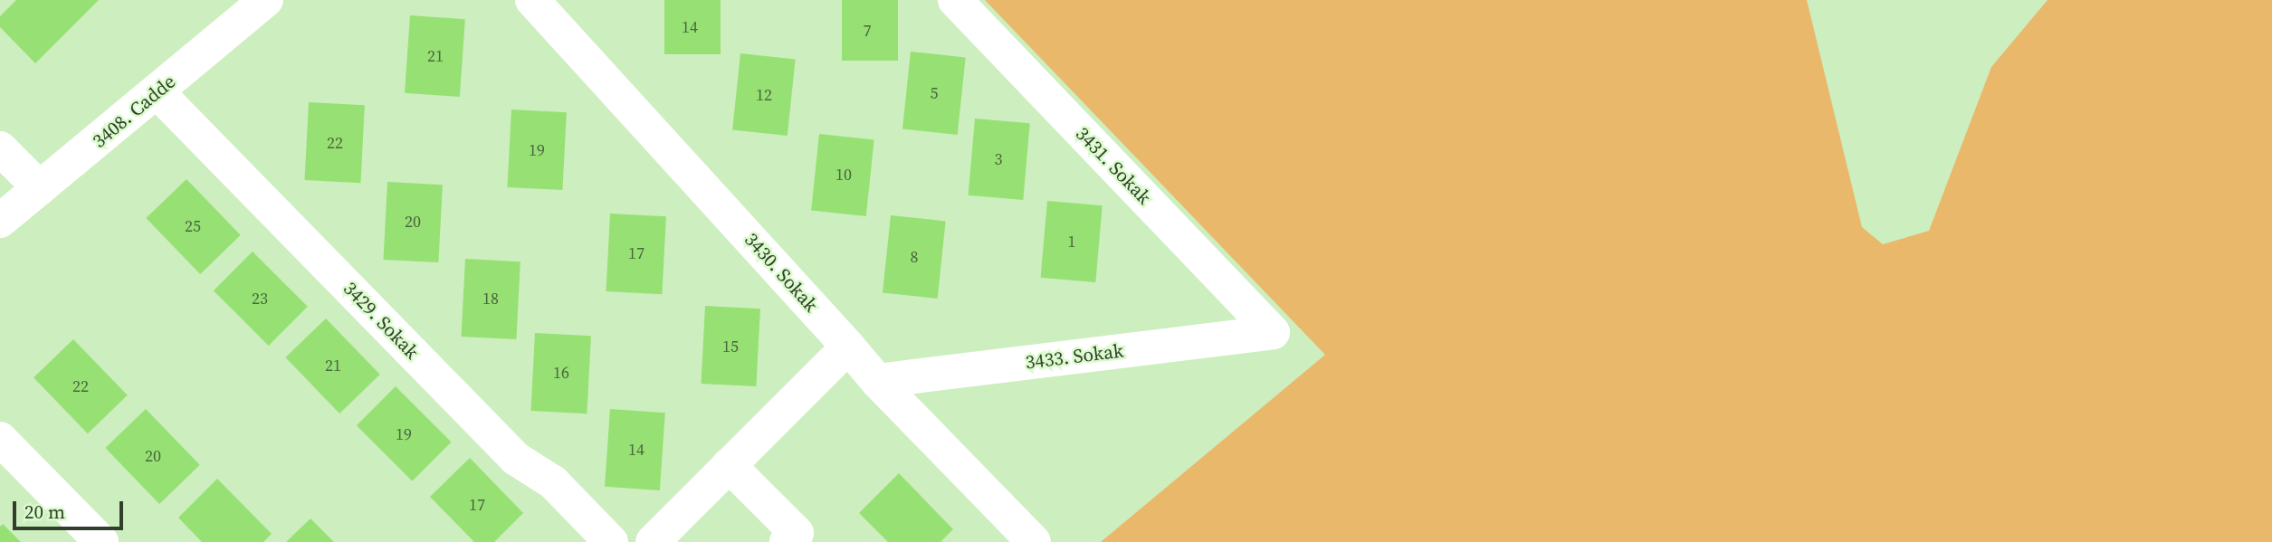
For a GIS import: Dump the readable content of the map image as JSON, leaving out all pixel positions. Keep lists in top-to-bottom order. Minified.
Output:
{"streets":{"street":["3408. Cadde","3431. Sokak","3430. Sokak","3429. Sokak","3433. Sokak"]},"crossings":[["3408. Cadde","3429. Sokak"],["3431. Sokak","3433. Sokak"],["3430. Sokak","3433. Sokak"]],"house_numbers":["14","7","21","5","12","22","19","3","10","20","25","1","17","8","23","18","15","21","16","22","19","14","20","17"],"scale_bar":"20 m"}
